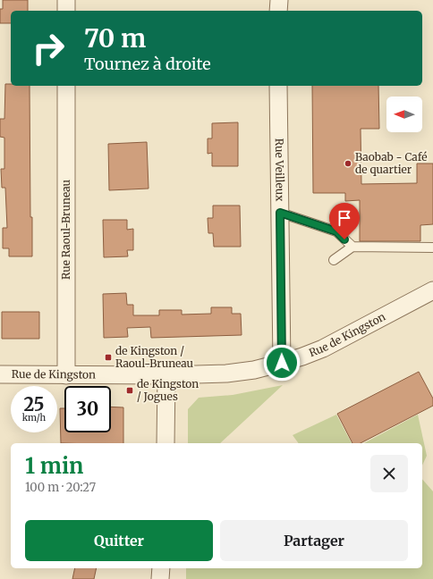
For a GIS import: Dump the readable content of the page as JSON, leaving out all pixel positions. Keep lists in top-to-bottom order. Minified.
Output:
{"streets":{"street":["Rue Veilleux","Rue Raoul-Bruneau","Rue de Kingston"]},"crossings":[["Rue Veilleux","Rue de Kingston"],["Rue Raoul-Bruneau","Rue de Kingston"]],"places":{"other":["Baobab - Café de quartier"],"transit":["de Kingston / Raoul-Bruneau","de Kingston / Jogues"]},"north":"left","page":{"turn":["70 m","Tournez à droite"],"speed":"25 km/h","limit":"30","heading":["1 min","100 m · 20:27"],"buttons":["Quitter","Partager"]}}
